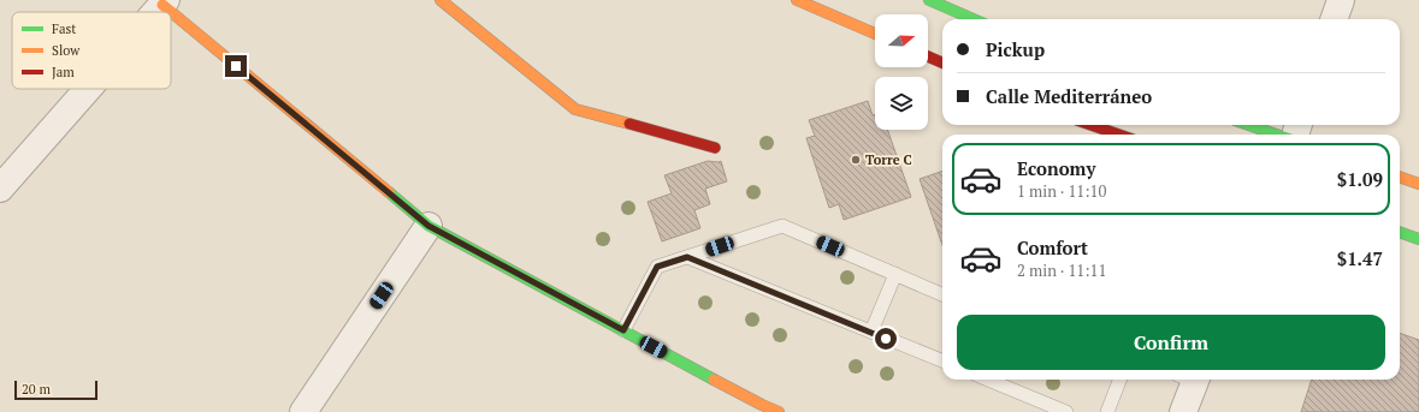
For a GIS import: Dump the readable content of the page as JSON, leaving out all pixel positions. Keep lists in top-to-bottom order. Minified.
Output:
{"places":["Torre C"],"legend":["Fast","Slow","Jam"],"scale_bar":"20 m","north":"right","page":{"banner":["Pickup","Calle Mediterráneo"],"list":[{"name":"Economy","note":"1 min · 11:10","value":"$1.09"},{"name":"Comfort","note":"2 min · 11:11","value":"$1.47"}],"buttons":"Confirm","scale":"20 m"}}
